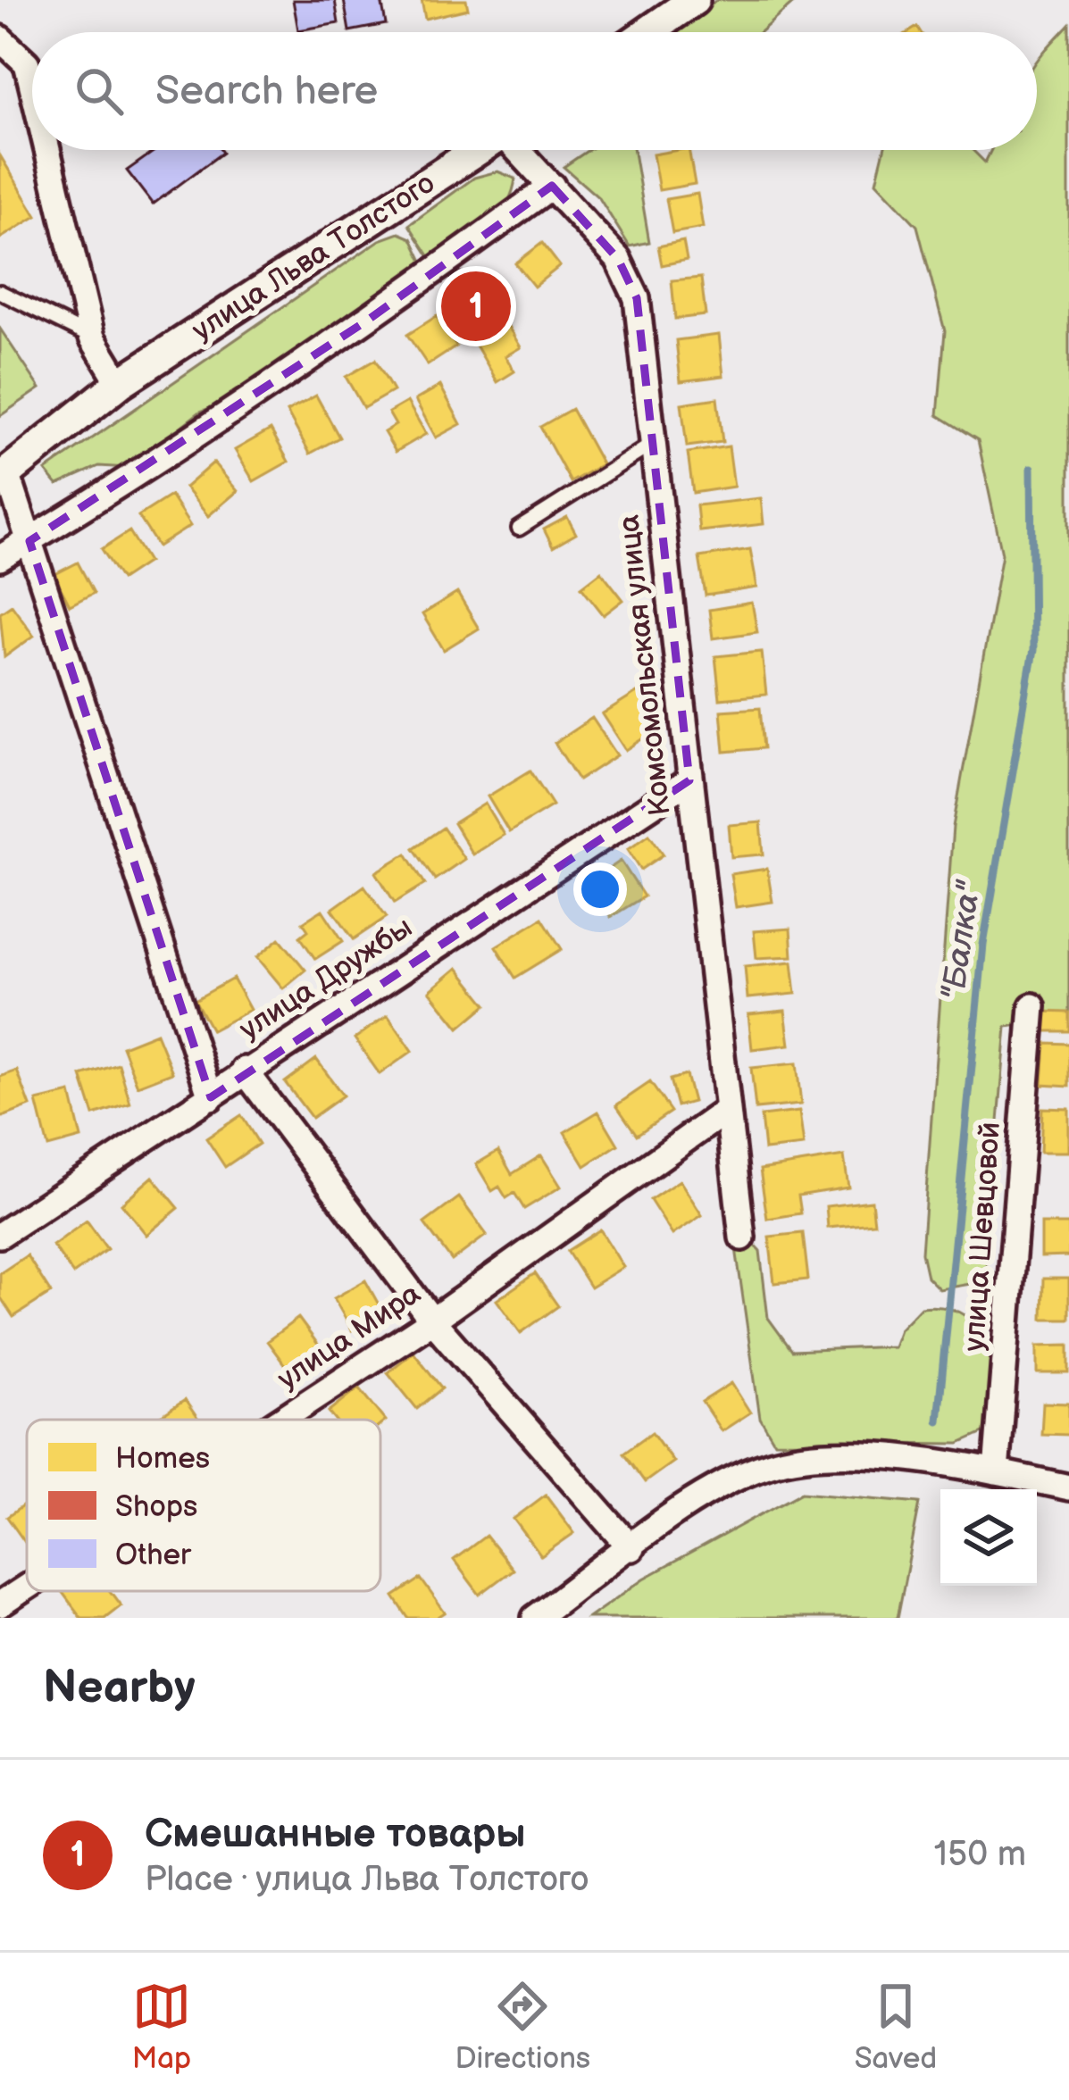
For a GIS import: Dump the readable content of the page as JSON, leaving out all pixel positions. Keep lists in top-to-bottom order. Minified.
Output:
{"streets":{"street":["улица Льва Толстого","Комсомольская улица","улица Дружбы","улица Шевцовой","улица Мира"]},"crossings":[["Комсомольская улица","улица Дружбы"],["Комсомольская улица","улица Мира"]],"water":["\"Балка\""],"legend":["Homes","Shops","Other"],"page":{"search":"Search here","pins":"1","heading":"Nearby","list":[{"mark":"1","name":"Смешанные товары","note":"Place · улица Льва Толстого","value":"150 m"}],"nav":["Map","Directions","Saved"]}}
